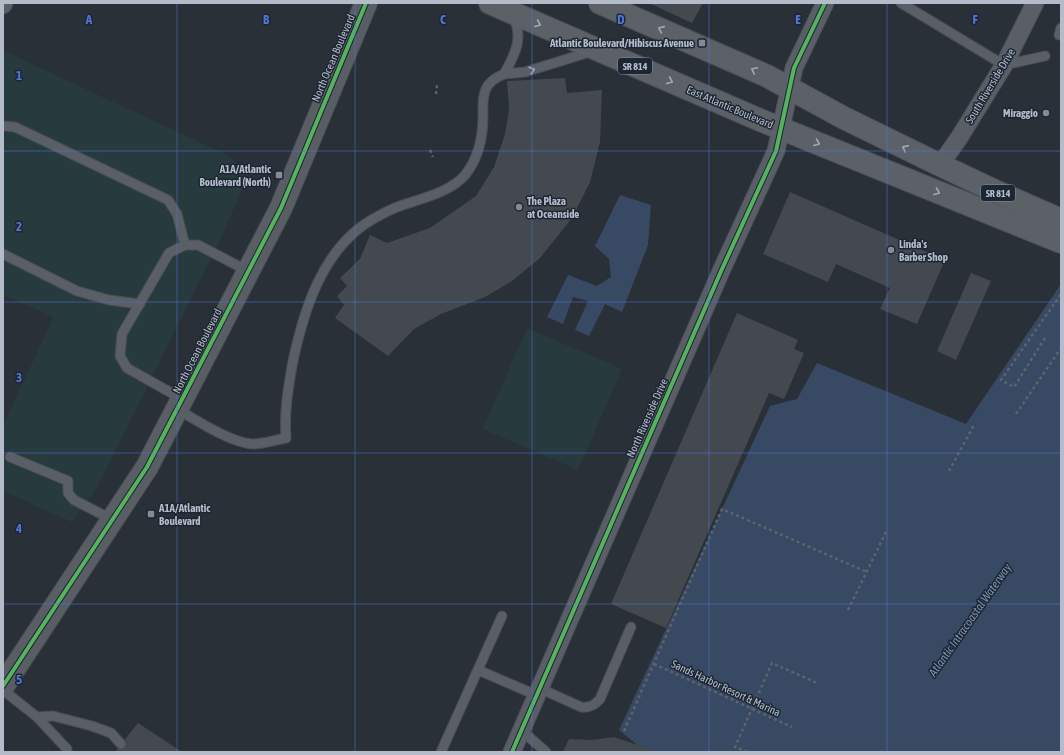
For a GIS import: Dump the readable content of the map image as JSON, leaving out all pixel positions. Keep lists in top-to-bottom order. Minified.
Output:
{"streets":{"main road":["North Ocean Boulevard","SR 814","East Atlantic Boulevard"],"street":["South Riverside Drive","North Riverside Drive"],"path":["Sands Harbor Resort & Marina"]},"crossings":[["South Riverside Drive","East Atlantic Boulevard"],["East Atlantic Boulevard","North Riverside Drive"]],"water":["Atlantic Intracoastal Waterway"],"places":{"transit":["Atlantic Boulevard/Hibiscus Avenue","A1A/Atlantic Boulevard (North)","A1A/Atlantic Boulevard"],"other":["Miraggio","The Plaza at Oceanside","Linda's Barber Shop"]},"grid":{"columns":["A","B","C","D","E","F"],"rows":["1","2","3","4","5"]}}
